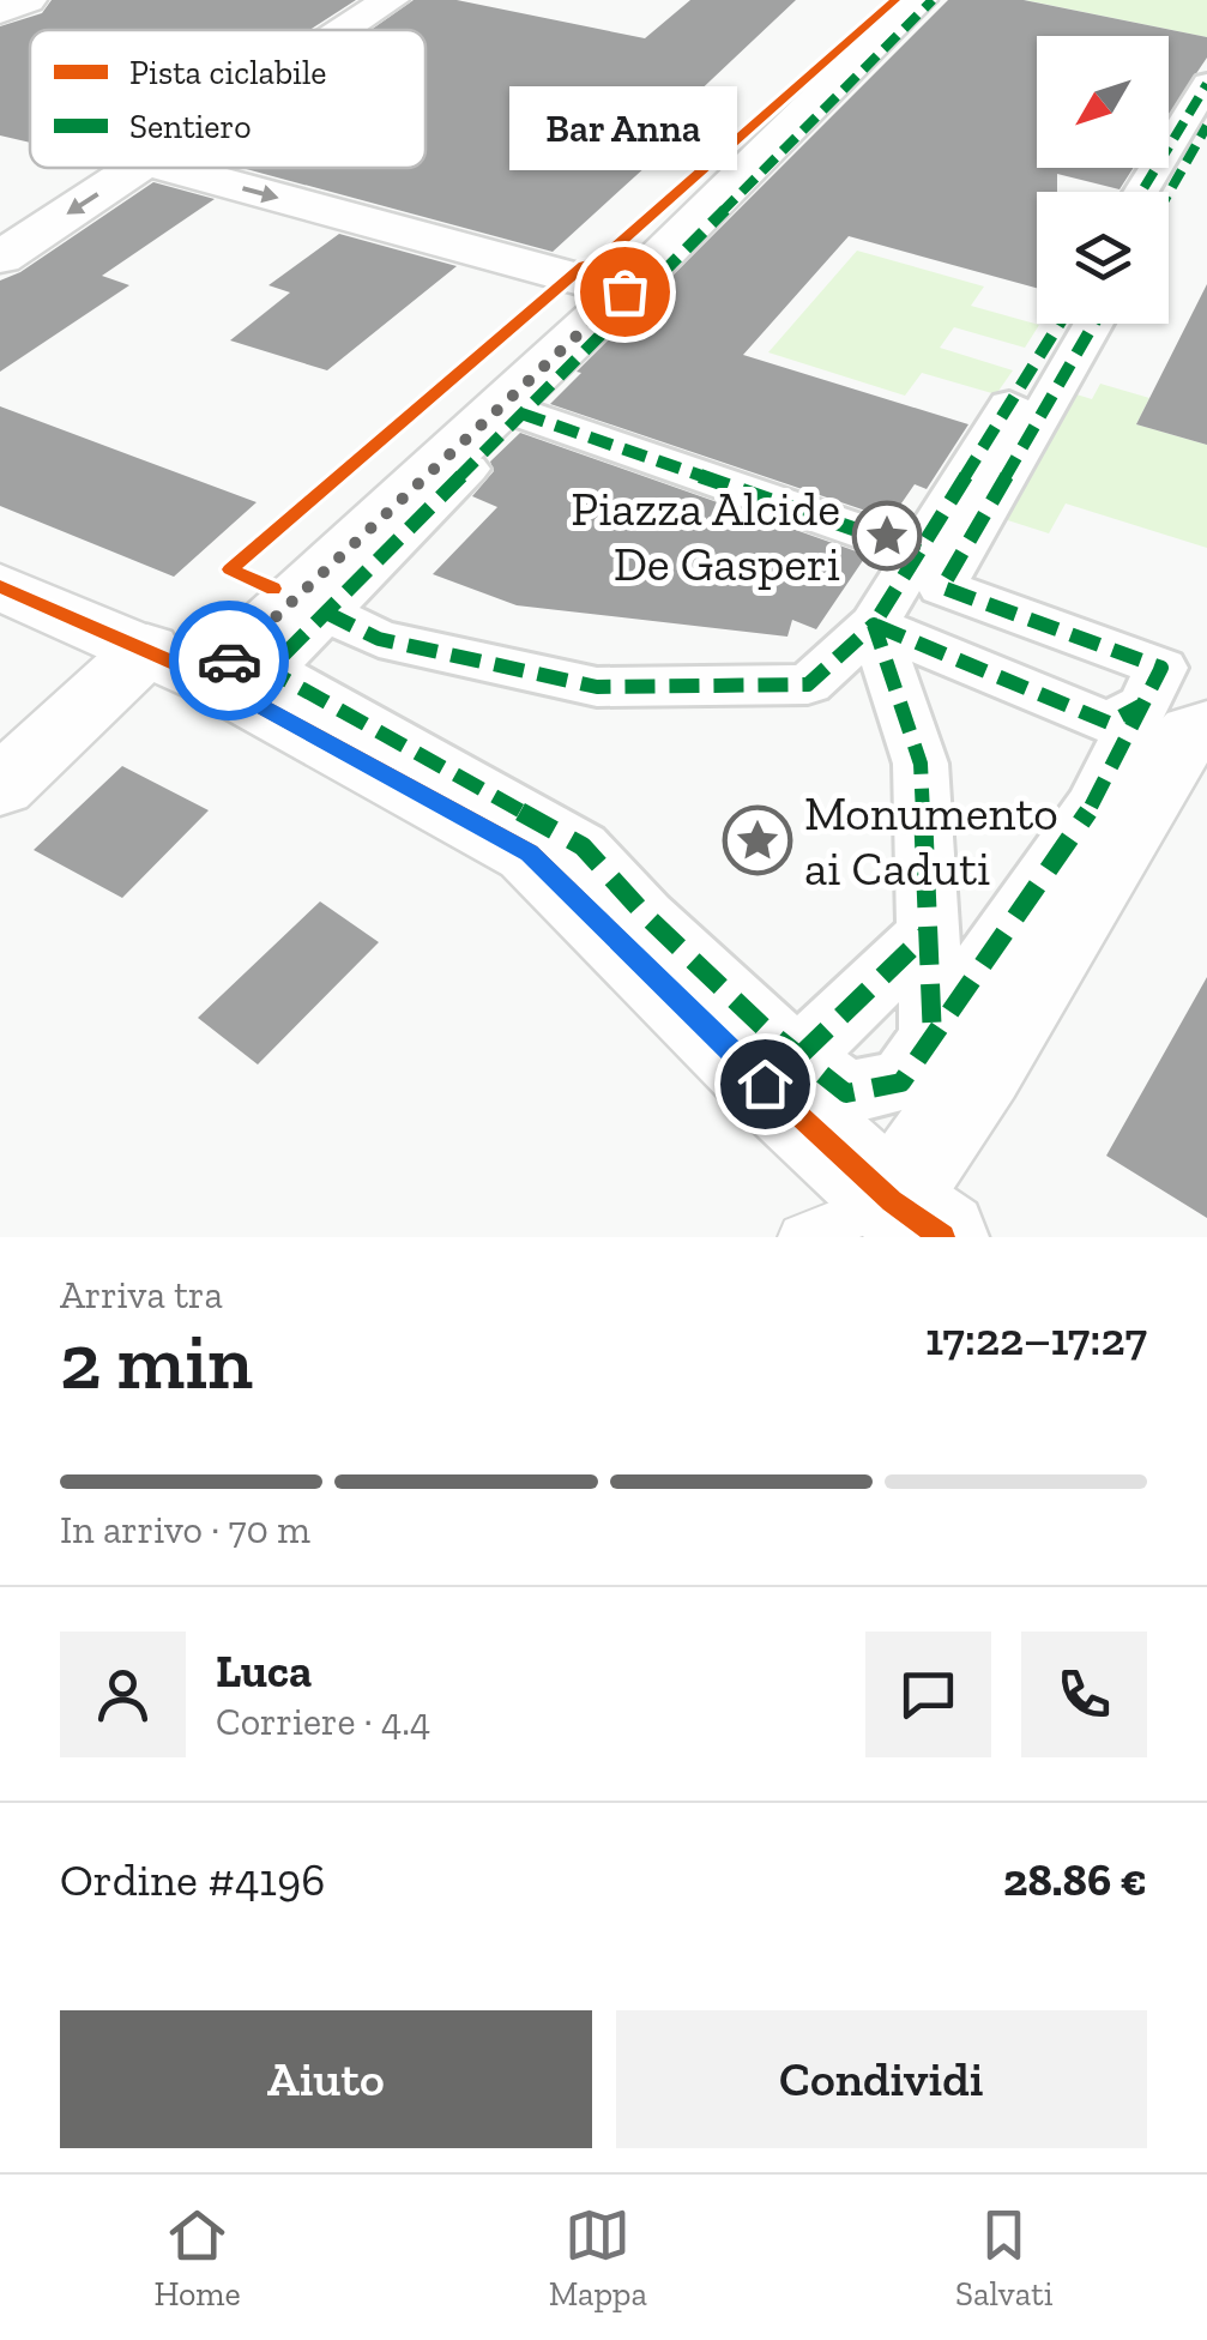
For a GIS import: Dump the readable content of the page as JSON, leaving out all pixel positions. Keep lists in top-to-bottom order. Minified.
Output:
{"places":{"other":["Bar Anna"],"place":["Piazza Alcide De Gasperi","Monumento ai Caduti"]},"legend":["Pista ciclabile","Sentiero"],"north":"bottom left","page":{"bubble":"Bar Anna","heading":["2 min","Arriva tra","17:22–17:27"],"panel":["Luca","Corriere · 4.4","Ordine #4196","28.86 €"],"bar":"In arrivo · 70 m","buttons":["Aiuto","Condividi"],"tabs":["Home","Mappa","Salvati"]}}
